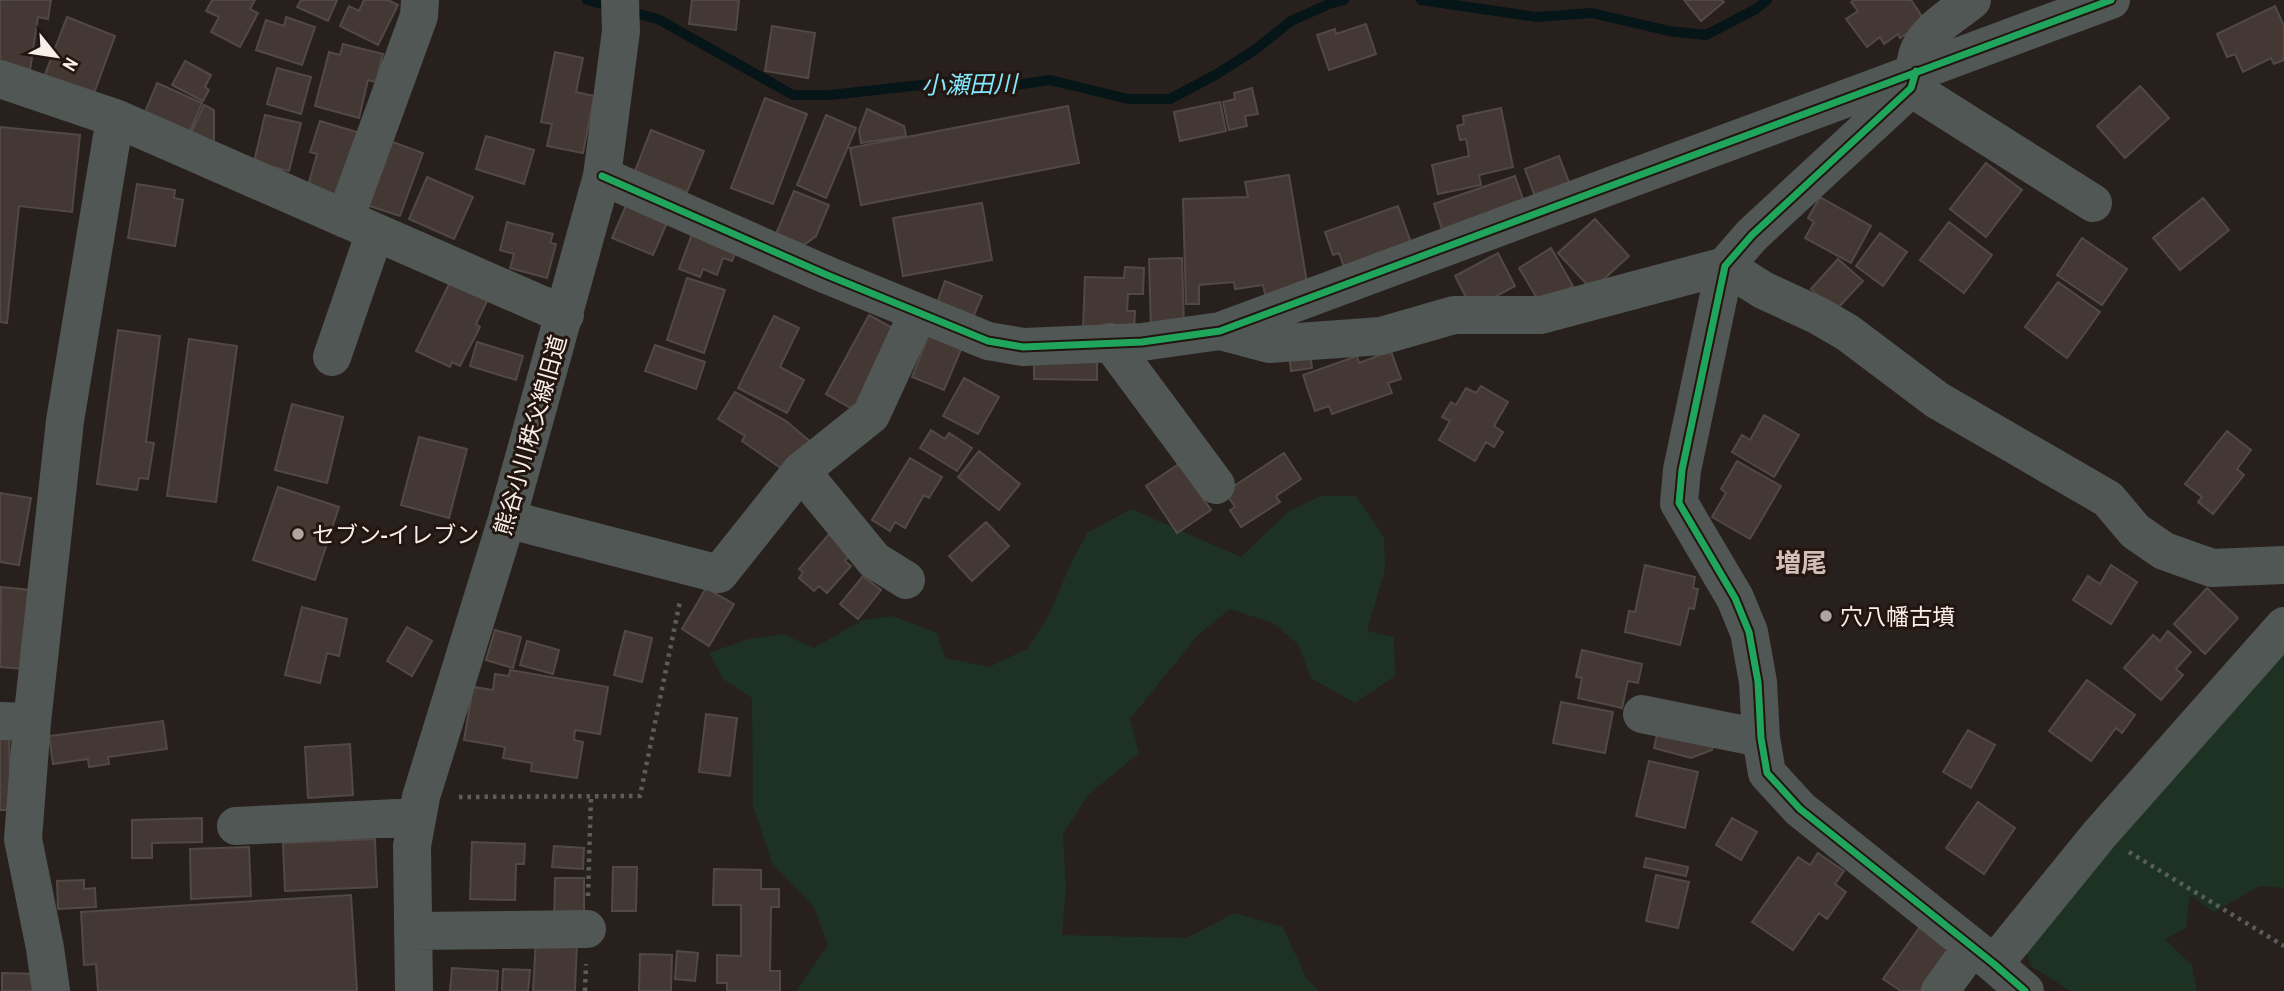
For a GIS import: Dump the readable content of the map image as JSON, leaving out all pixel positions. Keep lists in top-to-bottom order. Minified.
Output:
{"streets":{"street":["熊谷小川秩父線旧道"]},"districts":["増尾"],"water":["小瀬田川"],"places":["セブン-イレブン","穴八幡古墳"],"north":"bottom right"}
